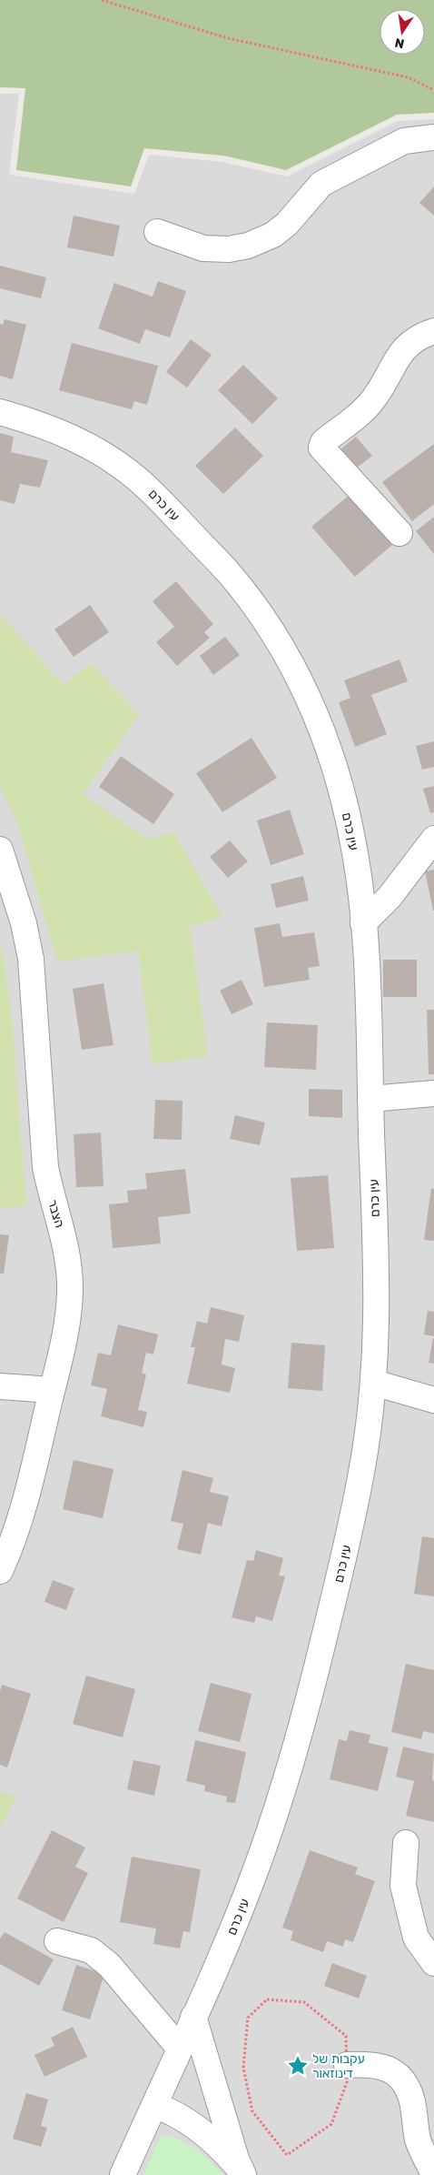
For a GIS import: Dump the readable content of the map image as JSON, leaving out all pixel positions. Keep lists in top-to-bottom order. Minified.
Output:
{"streets":{"street":["עין כרם","הצבר"]},"places":{"place":["עקבות של דינוזאור"]},"north":"bottom"}
